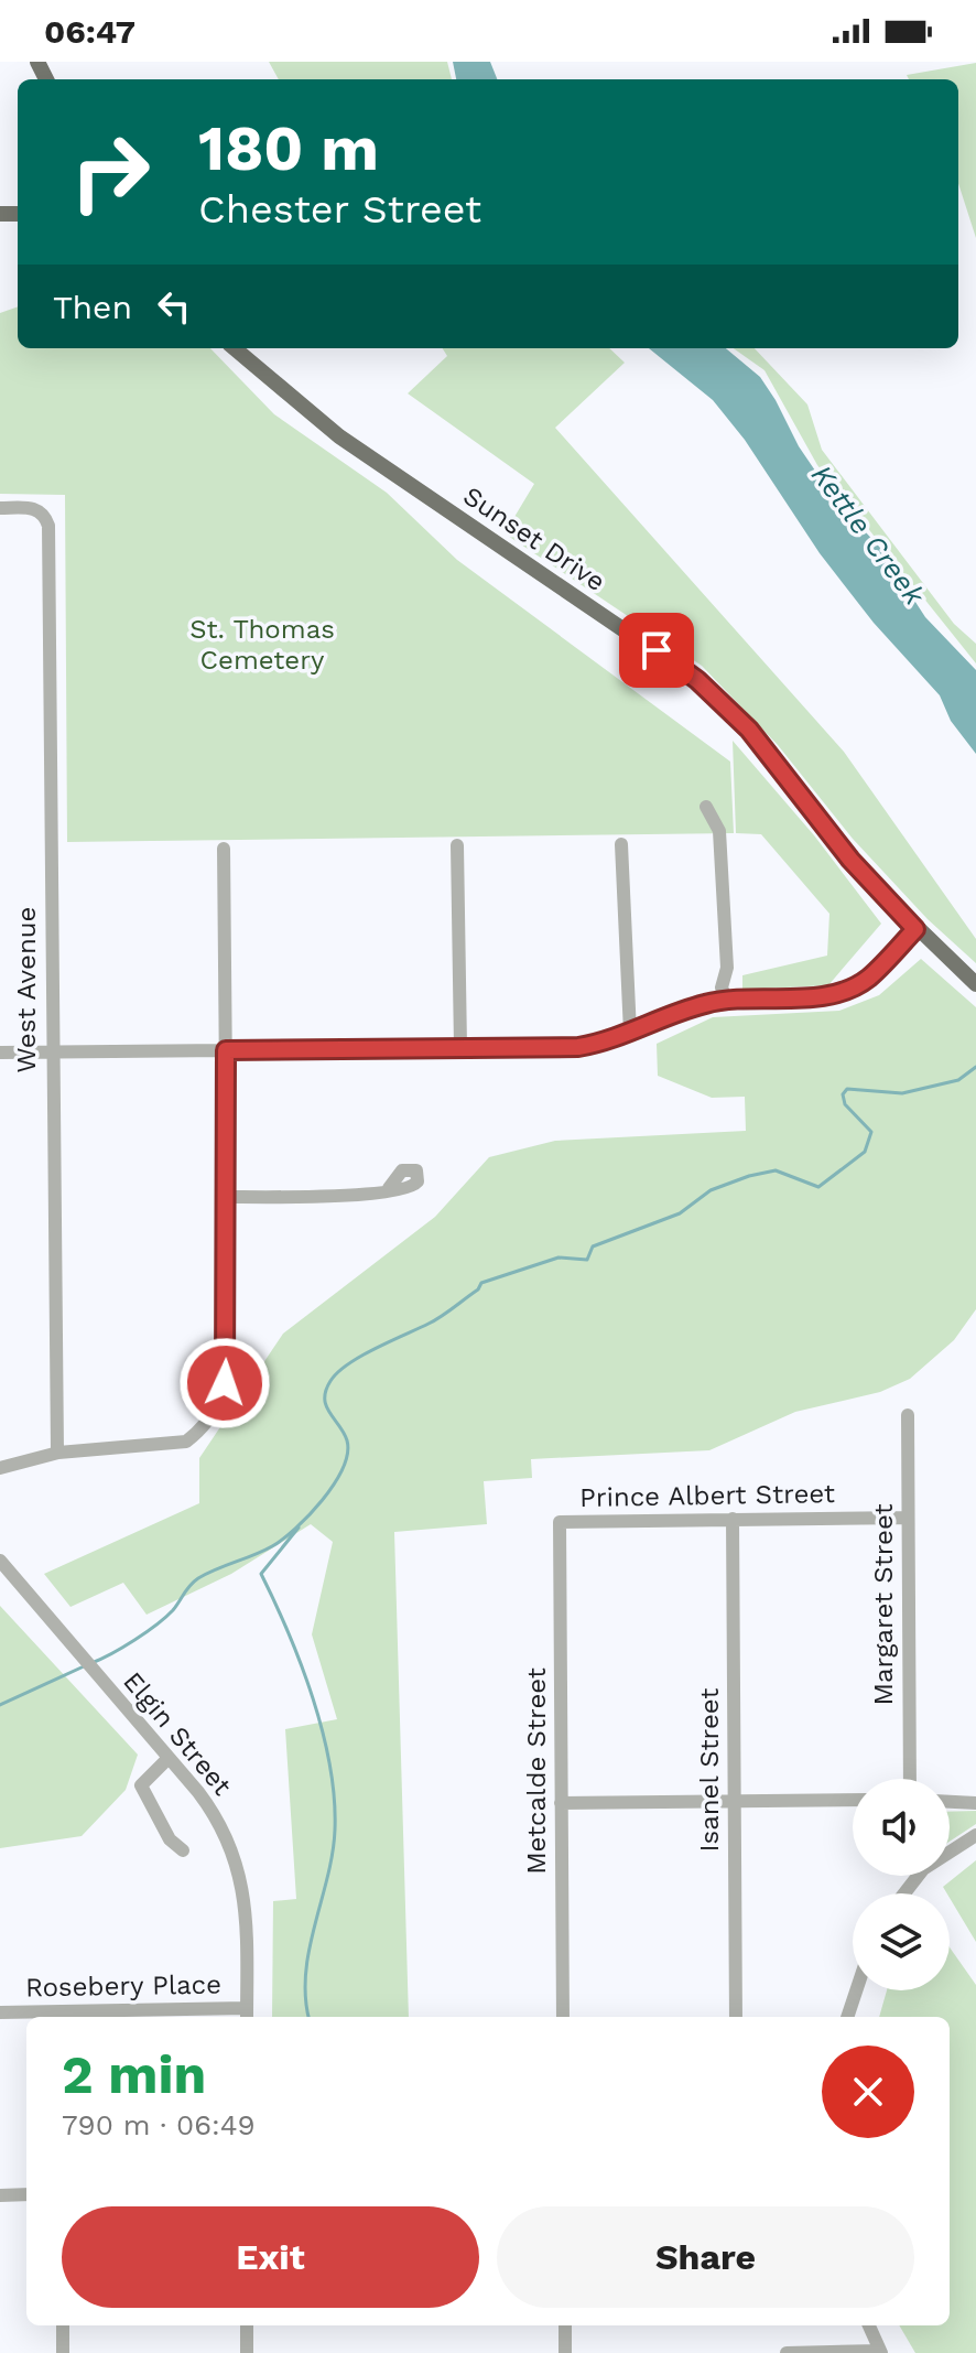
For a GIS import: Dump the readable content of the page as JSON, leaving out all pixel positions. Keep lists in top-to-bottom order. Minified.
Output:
{"streets":{"main road":["Sunset Drive"],"street":["West Avenue","Prince Albert Street","Margaret Street","Elgin Street","Isanel Street","Metcalde Street","Rosebery Place"]},"crossings":[["Prince Albert Street","Margaret Street"],["Prince Albert Street","Isanel Street"],["Prince Albert Street","Metcalde Street"],["Elgin Street","Rosebery Place"]],"water":["Kettle Creek"],"parks":["St. Thomas Cemetery"],"page":{"status":"06:47","turn":["180 m","Chester Street"],"then":"Then","heading":["2 min","790 m · 06:49"],"buttons":["Exit","Share"]}}
